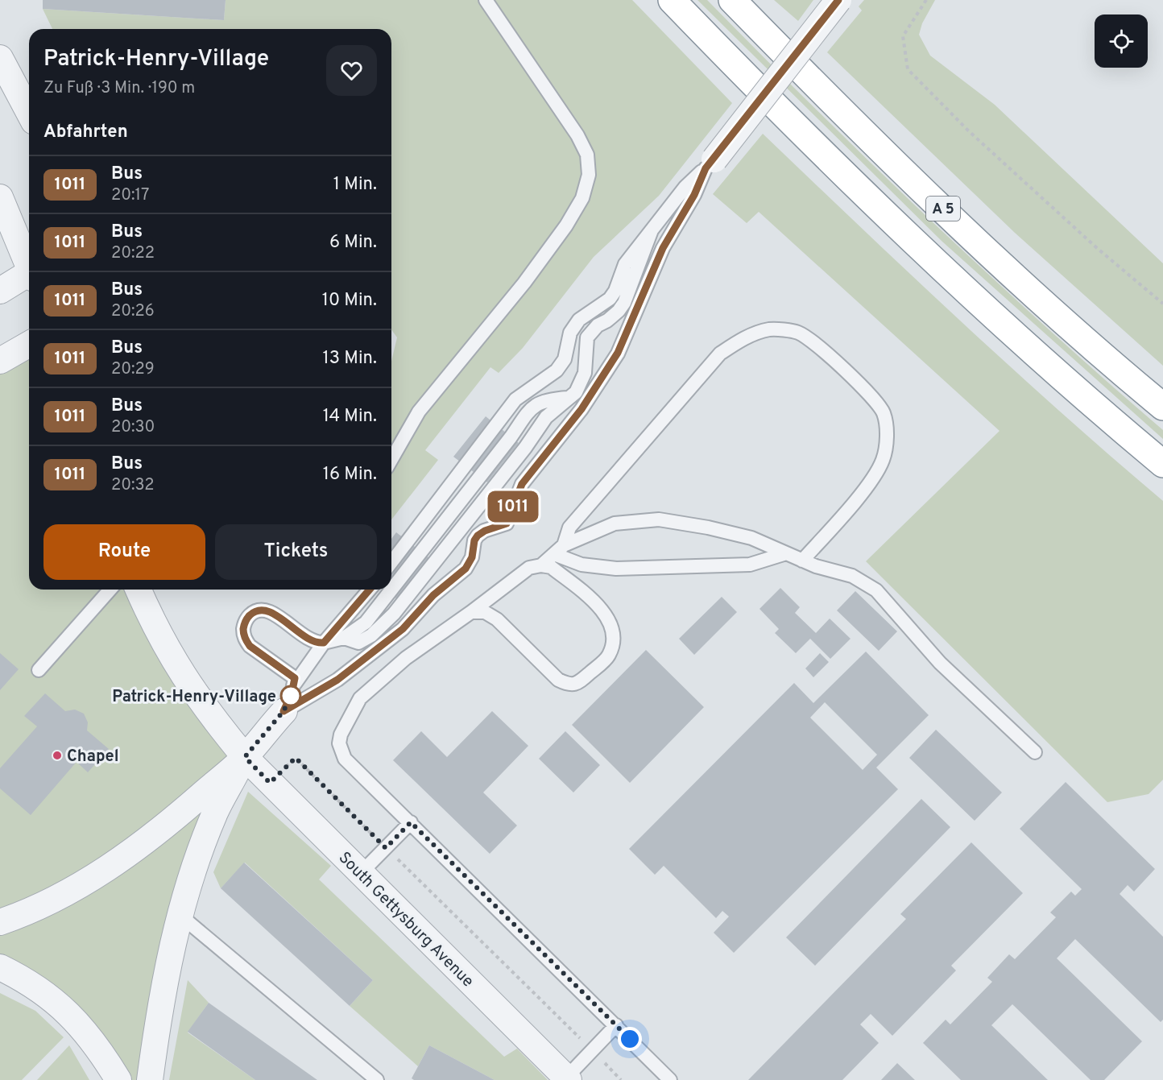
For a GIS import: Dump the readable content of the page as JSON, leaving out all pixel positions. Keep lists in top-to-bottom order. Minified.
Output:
{"streets":{"highway":["A 5"],"street":["South Gettysburg Avenue"]},"places":["Patrick-Henry-Village","Chapel"],"lines":["bus line 1011"],"page":{"on_map":"1011","heading":[["Patrick-Henry-Village","Zu Fuß · 3 Min. · 190 m"],"Abfahrten"],"list":[{"mark":"1011","name":"Bus","note":"20:17","value":"1 Min."},{"mark":"1011","name":"Bus","note":"20:22","value":"6 Min."},{"mark":"1011","name":"Bus","note":"20:26","value":"10 Min."},{"mark":"1011","name":"Bus","note":"20:29","value":"13 Min."},{"mark":"1011","name":"Bus","note":"20:30","value":"14 Min."},{"mark":"1011","name":"Bus","note":"20:32","value":"16 Min."}],"buttons":["Route","Tickets"]}}
